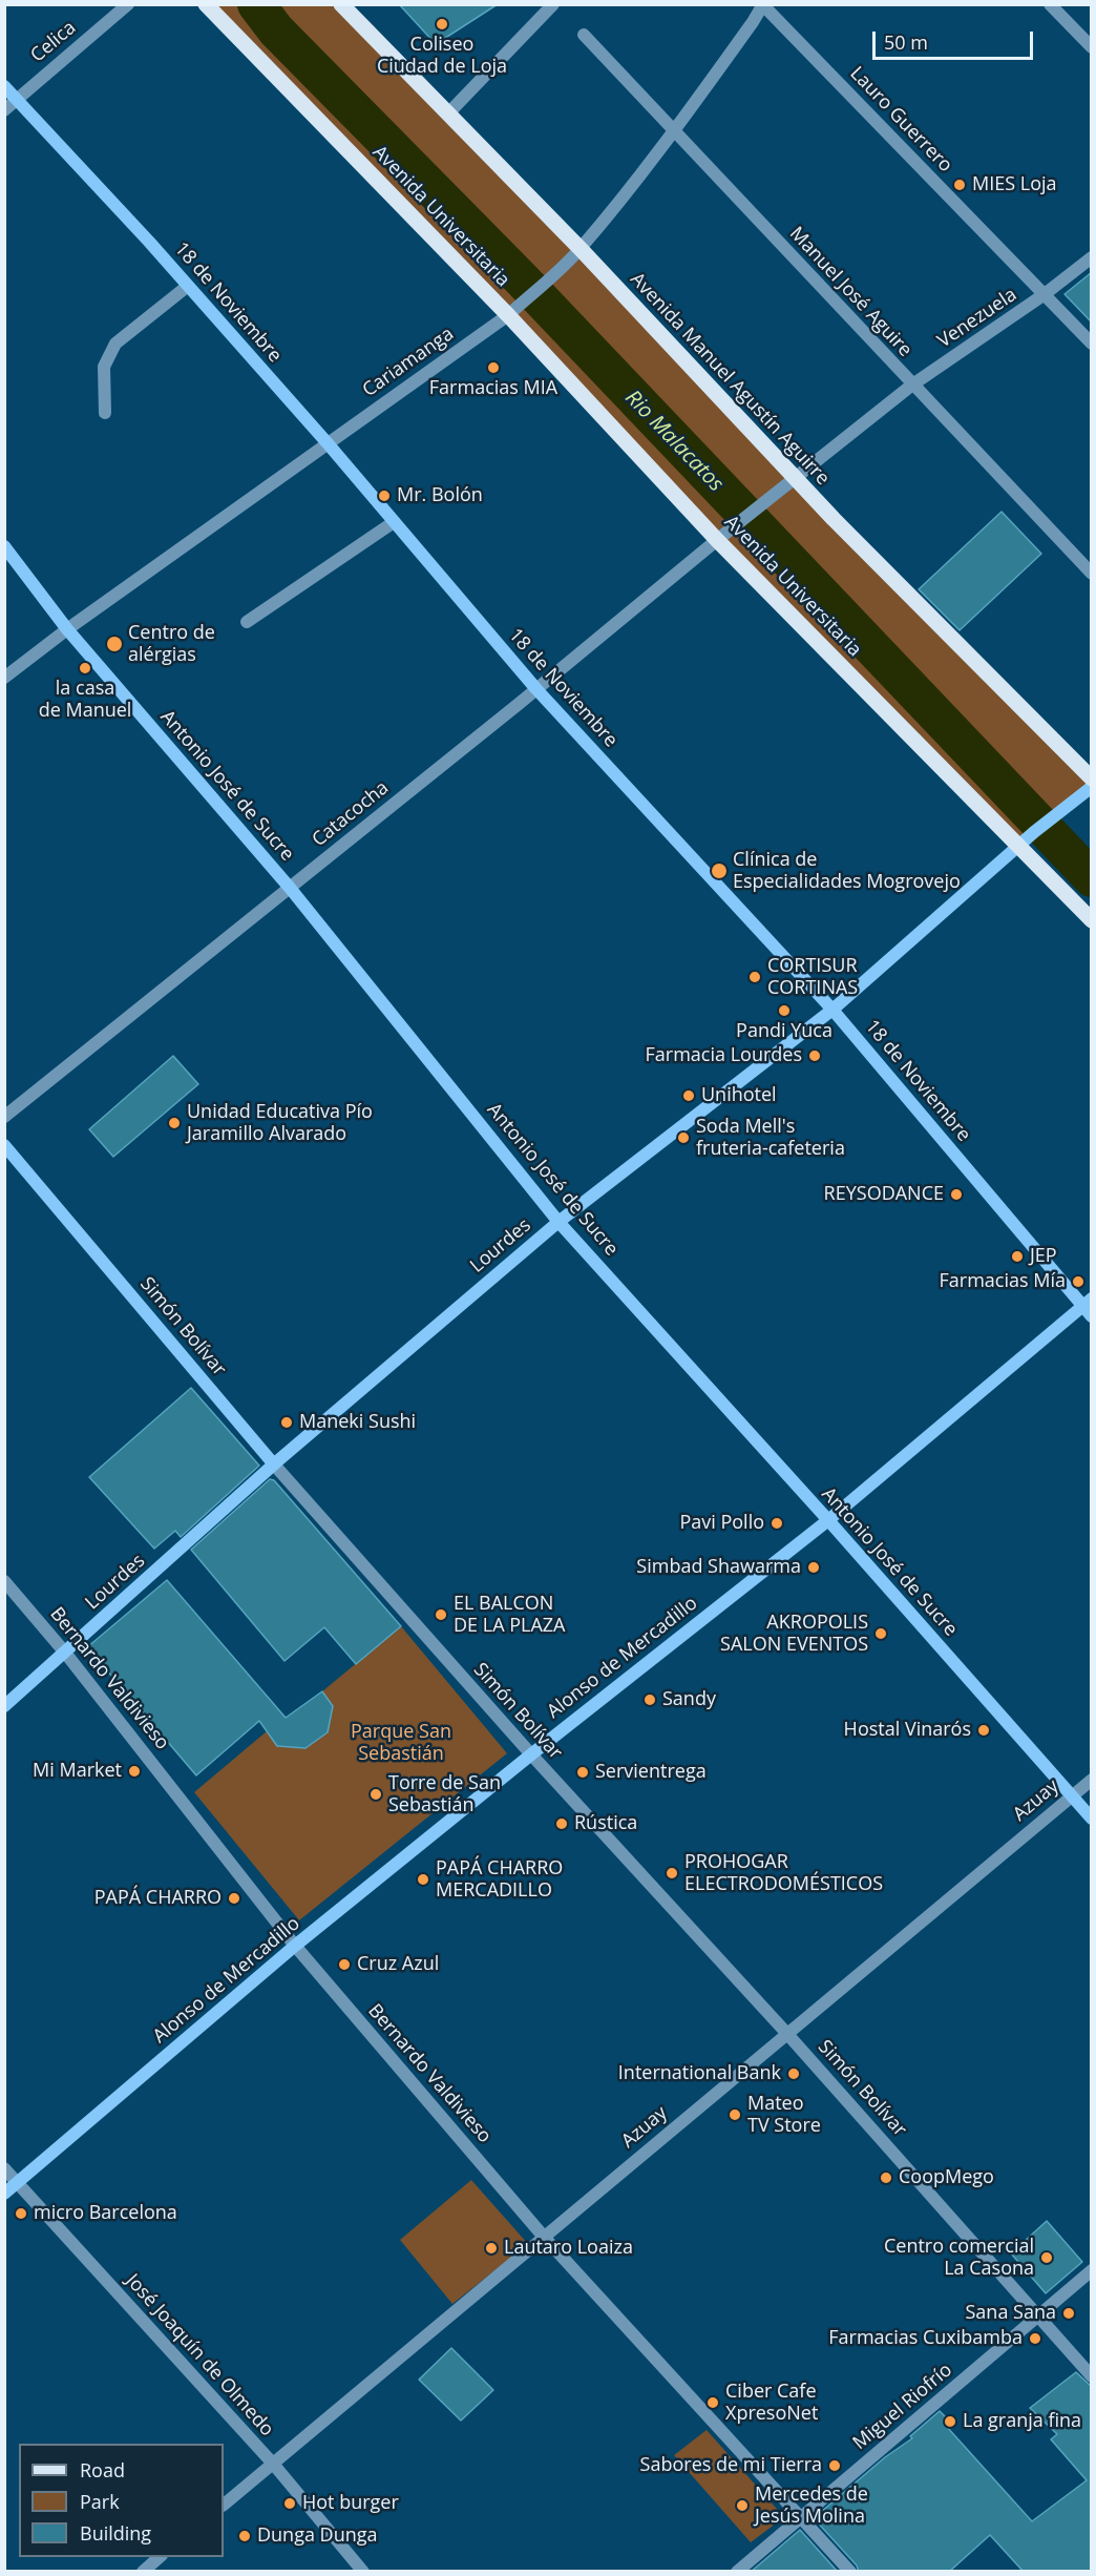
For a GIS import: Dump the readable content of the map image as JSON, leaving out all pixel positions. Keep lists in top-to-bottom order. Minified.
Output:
{"streets":{"main road":["Avenida Universitaria","Avenida Manuel Agustín Aguirre"],"street":["Celica","Lauro Guerrero","Manuel José Aguire","18 de Noviembre","Venezuela","Cariamanga","Antonio José de Sucre","Catacocha","Lourdes","Simón Bolívar","Alonso de Mercadillo","Bernardo Valdivieso","Azuay","José Joaquín de Olmedo","Miguel Riofrío"]},"crossings":[["Celica","18 de Noviembre"],["Lauro Guerrero","Venezuela"],["Lauro Guerrero","Cariamanga"],["Avenida Universitaria","Cariamanga"],["Avenida Universitaria","Catacocha"],["Avenida Universitaria","Lourdes"],["Manuel José Aguire","Venezuela"],["Manuel José Aguire","Cariamanga"],["18 de Noviembre","Cariamanga"],["18 de Noviembre","Catacocha"],["18 de Noviembre","Lourdes"],["18 de Noviembre","Alonso de Mercadillo"],["Venezuela","Avenida Manuel Agustín Aguirre"],["Venezuela","Catacocha"],["Cariamanga","Avenida Manuel Agustín Aguirre"],["Cariamanga","Antonio José de Sucre"],["Antonio José de Sucre","Catacocha"],["Antonio José de Sucre","Lourdes"],["Antonio José de Sucre","Alonso de Mercadillo"],["Antonio José de Sucre","Azuay"],["Lourdes","Simón Bolívar"],["Lourdes","Bernardo Valdivieso"],["Simón Bolívar","Alonso de Mercadillo"],["Simón Bolívar","Azuay"],["Simón Bolívar","Miguel Riofrío"],["Alonso de Mercadillo","Bernardo Valdivieso"],["Alonso de Mercadillo","José Joaquín de Olmedo"],["Bernardo Valdivieso","Azuay"],["Bernardo Valdivieso","Miguel Riofrío"],["Azuay","José Joaquín de Olmedo"]],"water":["Rio Malacatos"],"parks":["Parque San Sebastián"],"places":["Coliseo Ciudad de Loja","MIES Loja","Farmacias MIA","Mr. Bolón","Centro de alérgias","la casa de Manuel","Clínica de Especialidades Mogrovejo","CORTISUR CORTINAS","Pandi Yuca","Farmacia Lourdes","Unihotel","Unidad Educativa Pío Jaramillo Alvarado","Soda Mell's fruteria-cafeteria","REYSODANCE","JEP","Farmacias Mía","Maneki Sushi","Pavi Pollo","Simbad Shawarma","EL BALCON DE LA PLAZA","AKROPOLIS SALON EVENTOS","Sandy","Hostal Vinarós","Mi Market","Servientrega","Torre de San Sebastián","Rústica","PROHOGAR ELECTRODOMÉSTICOS","PAPÁ CHARRO MERCADILLO","PAPÁ CHARRO","Cruz Azul","International Bank","Mateo TV Store","CoopMego","micro Barcelona","Lautaro Loaiza","Centro comercial La Casona","Sana Sana","Farmacias Cuxibamba","Ciber Cafe XpresoNet","La granja fina","Sabores de mi Tierra","Hot burger","Mercedes de Jesús Molina","Dunga Dunga"],"legend":["Road","Park","Building"],"scale_bar":"50 m"}
